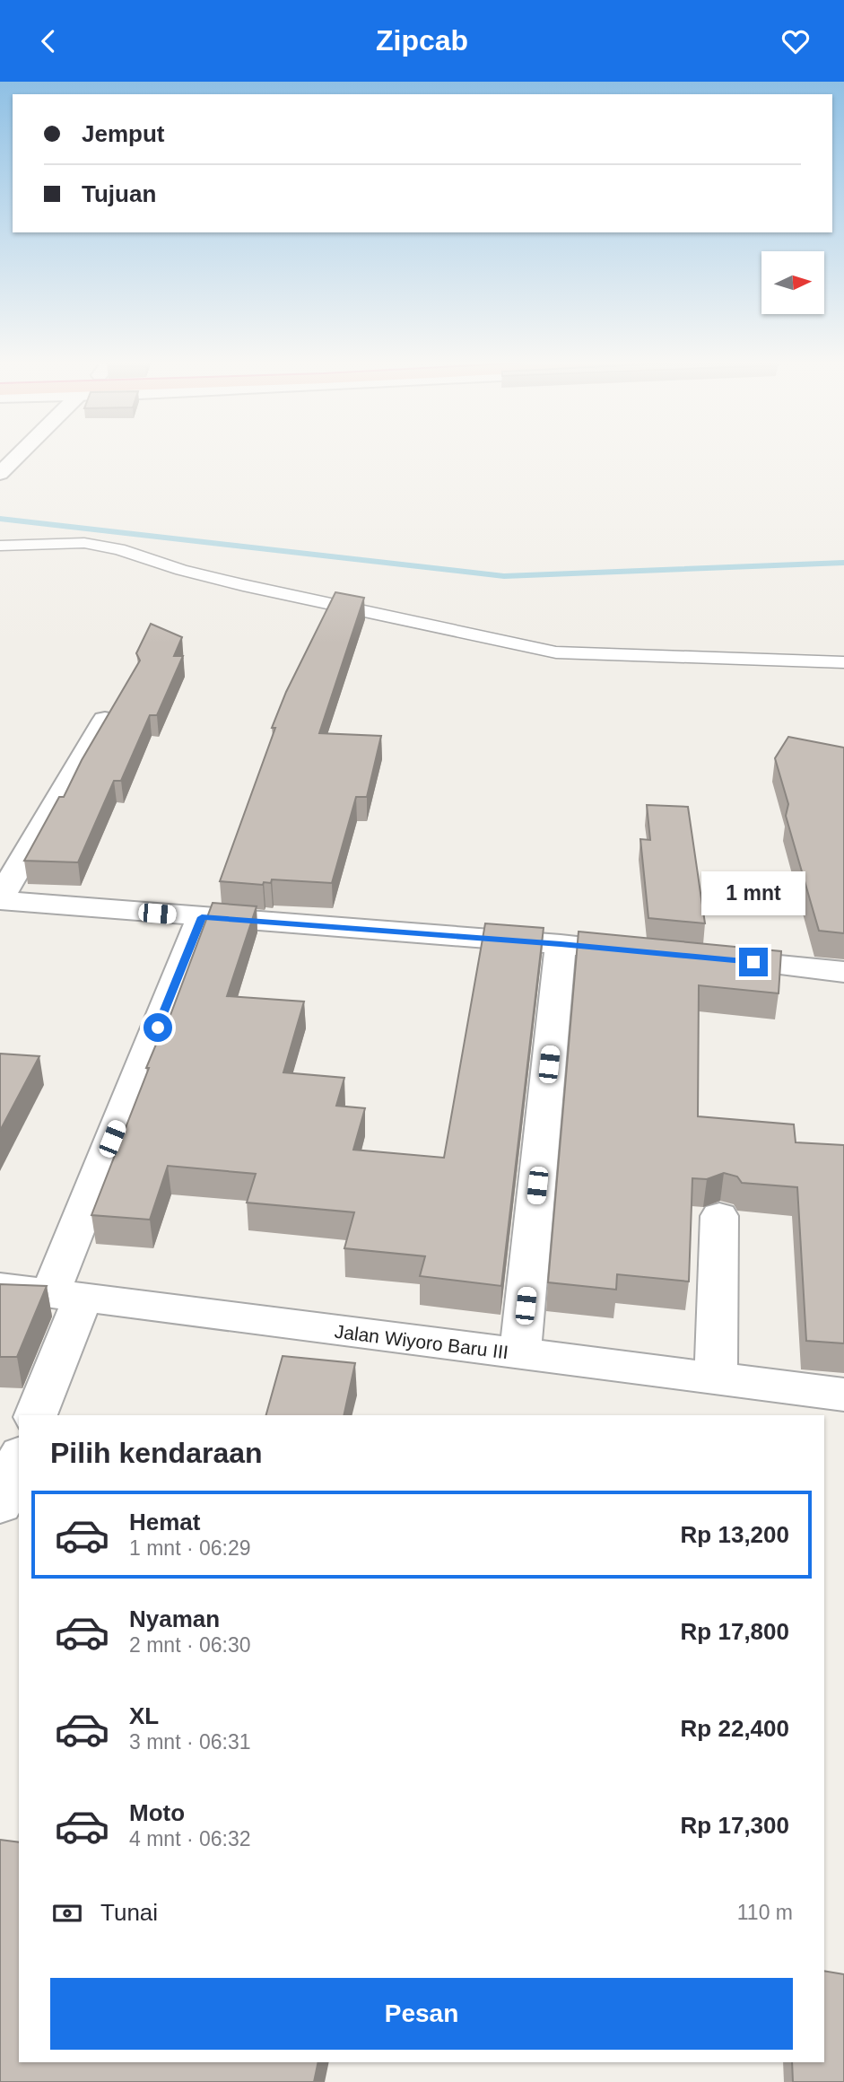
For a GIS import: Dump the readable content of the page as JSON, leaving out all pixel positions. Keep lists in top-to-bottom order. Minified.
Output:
{"streets":{"street":["Jalan Wiyoro Baru III"]},"north":"right","page":{"header":"Zipcab","banner":["Jemput","Tujuan"],"bubble":"1 mnt","heading":"Pilih kendaraan","list":[{"name":"Hemat","note":"1 mnt · 06:29","value":"Rp 13,200"},{"name":"Nyaman","note":"2 mnt · 06:30","value":"Rp 17,800"},{"name":"XL","note":"3 mnt · 06:31","value":"Rp 22,400"},{"name":"Moto","note":"4 mnt · 06:32","value":"Rp 17,300"}],"pay":["Tunai","110 m"],"buttons":"Pesan"}}
